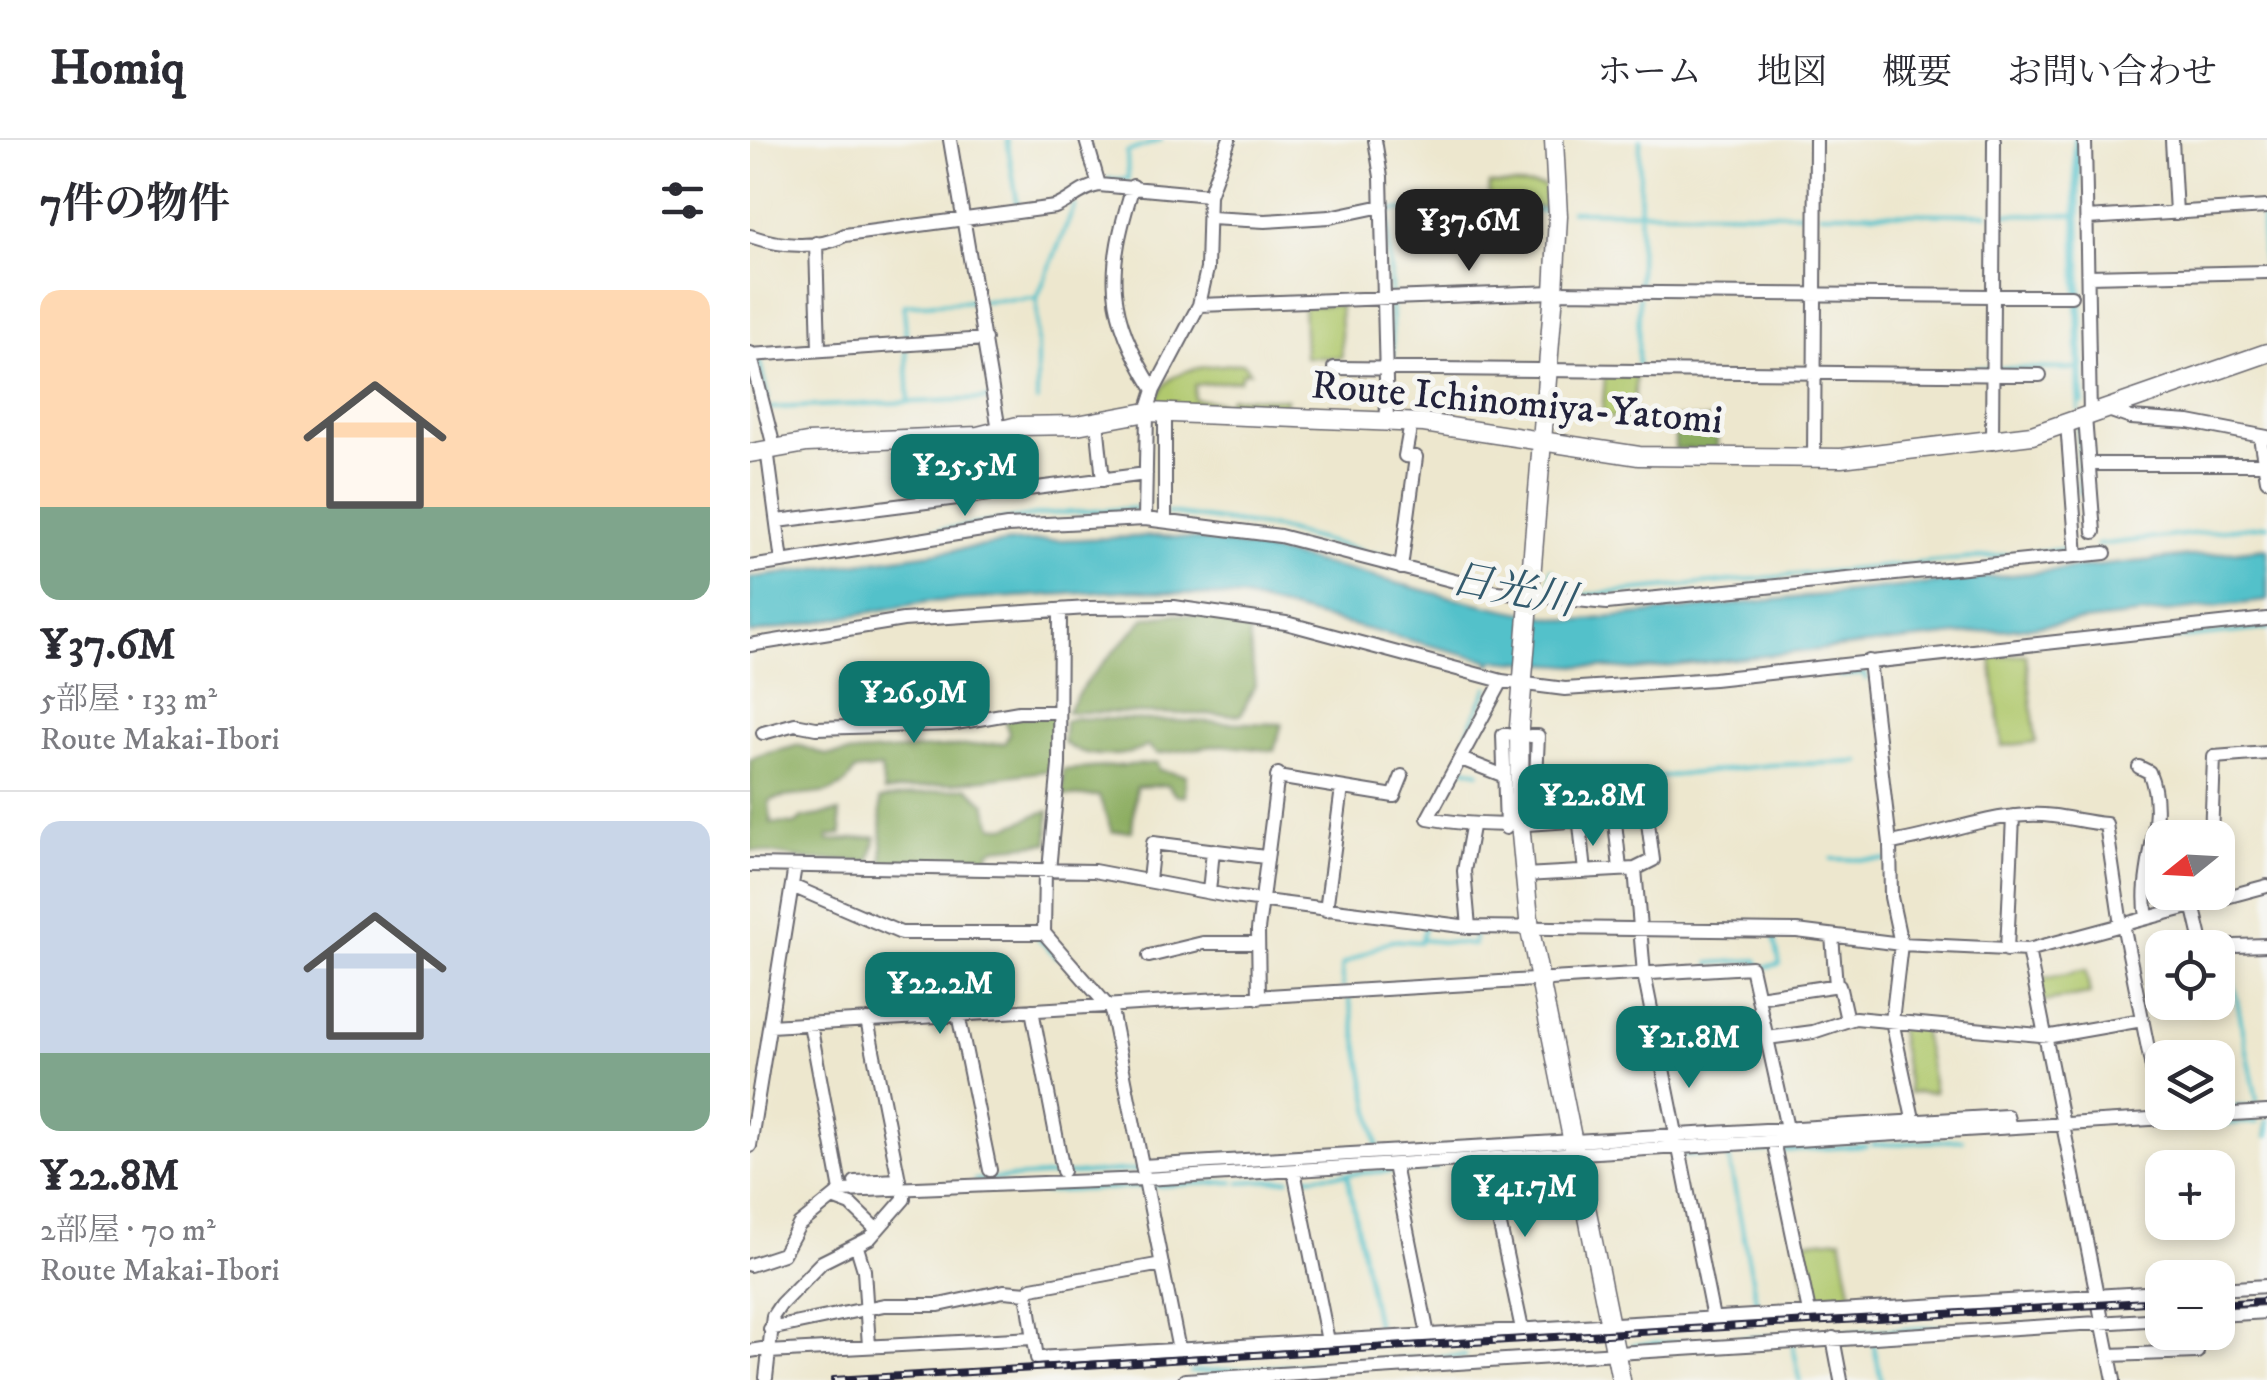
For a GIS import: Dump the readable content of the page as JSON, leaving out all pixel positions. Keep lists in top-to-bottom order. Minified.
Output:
{"streets":{"main road":["Route Ichinomiya-Yatomi"]},"water":["日光川"],"north":"left","page":{"header":"Homiq","nav":["ホーム","地図","概要","お問い合わせ"],"heading":"7件の物件","price":["¥37.6M","¥25.5M","¥26.9M","¥22.8M","¥22.2M","¥21.8M","¥41.7M"],"list":[{"name":"¥37.6M","note":"5部屋 · 133 m² · Route Makai-Ibori"},{"name":"¥22.8M","note":"2部屋 · 70 m² · Route Makai-Ibori"}],"map_buttons":["+","−"]}}
